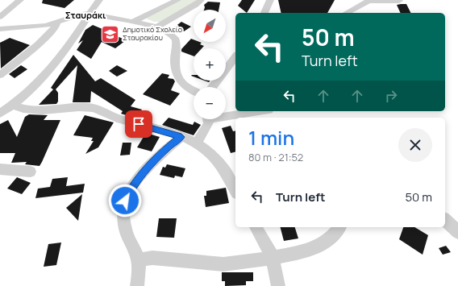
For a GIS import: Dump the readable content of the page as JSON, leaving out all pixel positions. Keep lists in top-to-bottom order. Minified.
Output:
{"districts":["Σταυράκι"],"places":{"school or university":["Δημοτικό Σχολείο Σταυρακίου"]},"north":"bottom left","page":{"map_buttons":["+","−"],"turn":["50 m","Turn left"],"heading":["1 min","80 m · 21:52"],"list":[{"name":"Turn left","value":"50 m"}]}}
